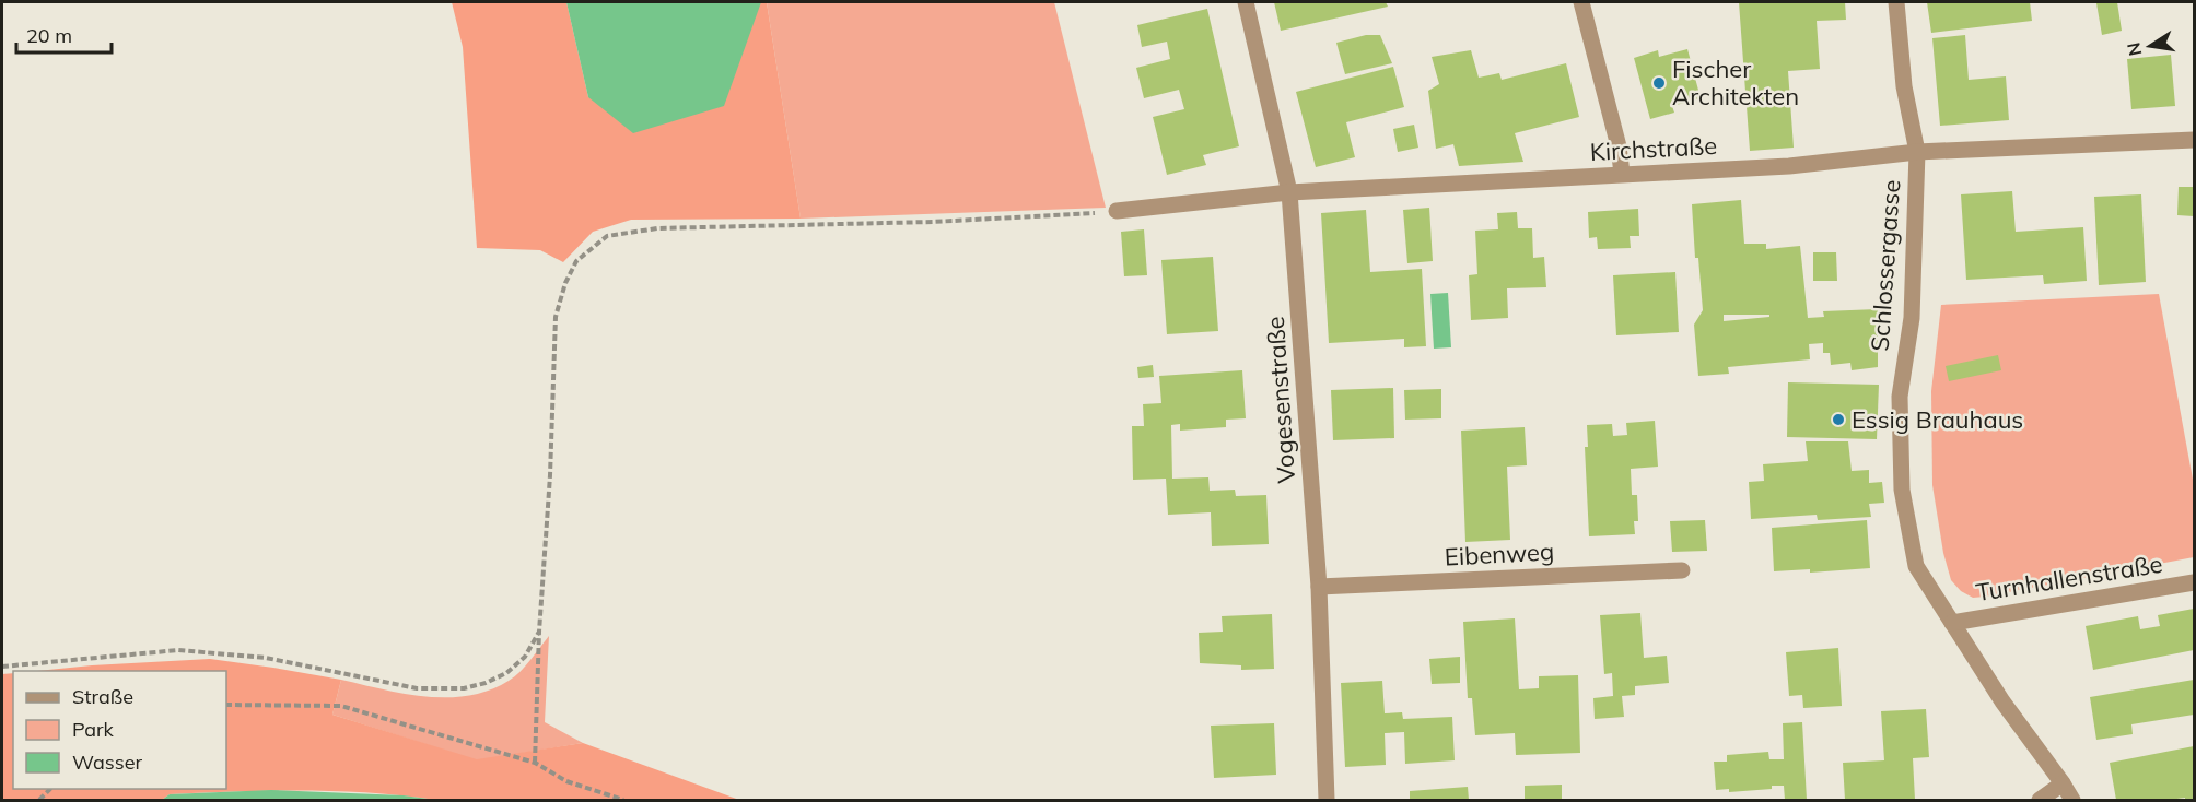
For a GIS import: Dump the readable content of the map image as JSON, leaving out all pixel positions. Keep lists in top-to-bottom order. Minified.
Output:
{"streets":{"street":["Kirchstraße","Schlossergasse","Vogesenstraße","Eibenweg","Turnhallenstraße"]},"crossings":[["Kirchstraße","Schlossergasse"],["Kirchstraße","Vogesenstraße"],["Schlossergasse","Turnhallenstraße"],["Vogesenstraße","Eibenweg"]],"places":["Fischer Architekten","Essig Brauhaus"],"legend":["Straße","Park","Wasser"],"scale_bar":"20 m","north":"left"}
